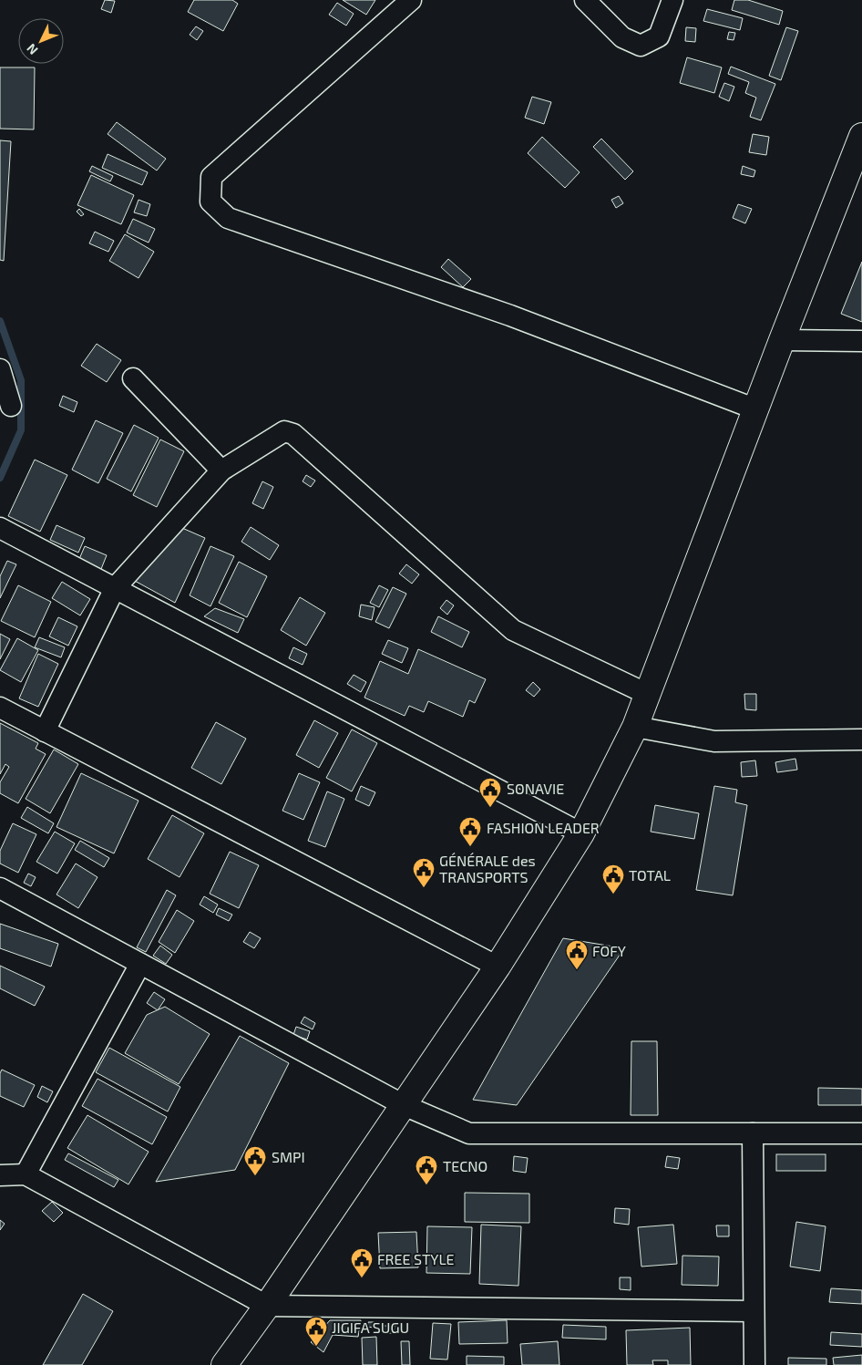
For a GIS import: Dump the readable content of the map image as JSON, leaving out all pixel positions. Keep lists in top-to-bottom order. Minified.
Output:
{"places":{"public building":["SONAVIE","FASHION LEADER","GÉNÉRALE des TRANSPORTS","TOTAL","FOFY","SMPI","TECNO","FREE STYLE","JIGIFA SUGU"]},"north":"bottom left"}
